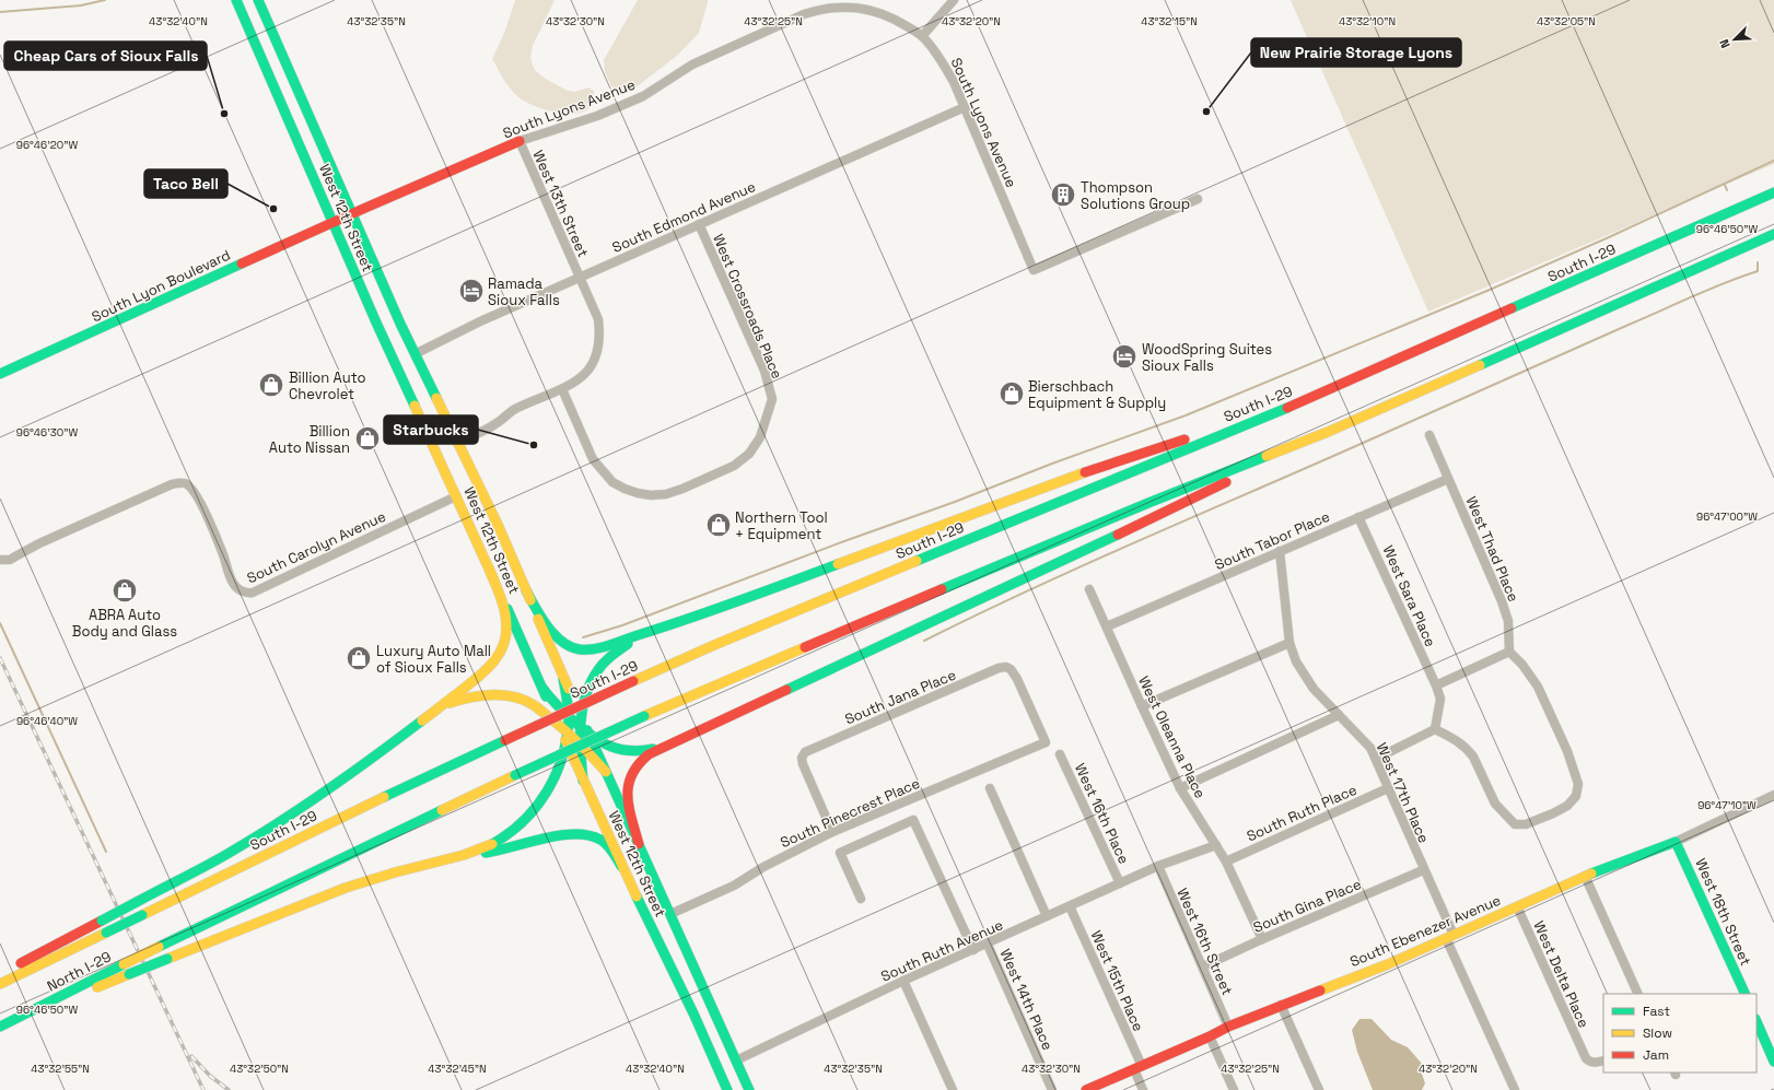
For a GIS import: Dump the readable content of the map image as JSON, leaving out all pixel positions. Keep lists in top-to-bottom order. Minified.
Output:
{"streets":{"main road":["South Lyons Avenue","West 12th Street","South I-29","South Lyon Boulevard","West 18th Street","South Ebenezer Avenue","North I-29"],"street":["West 13th Street","South Edmond Avenue","West Crossroads Place","South Tabor Place","South Carolyn Avenue","West Thad Place","West Sara Place","South Jana Place","West Oleanna Place","West 17th Place","South Pinecrest Place","South Ruth Place","West 16th Place","South Gina Place","West 16th Street","South Ruth Avenue","West Delta Place","West 15th Place","West 14th Place"]},"crossings":[["South Lyons Avenue","West 13th Street"],["South Lyons Avenue","South Edmond Avenue"],["South Lyons Avenue","West 12th Street"],["South Lyons Avenue","South Lyon Boulevard"],["West 13th Street","South Edmond Avenue"],["West 13th Street","West 12th Street"],["West 13th Street","West Crossroads Place"],["South Edmond Avenue","West 12th Street"],["South Edmond Avenue","West Crossroads Place"],["West 12th Street","South Lyon Boulevard"],["West 12th Street","South Carolyn Avenue"],["West 12th Street","South Pinecrest Place"],["West 12th Street","South Ruth Avenue"],["South I-29","North I-29"],["South Tabor Place","West Thad Place"],["South Tabor Place","West Sara Place"],["South Tabor Place","West Oleanna Place"],["South Tabor Place","West 17th Place"],["South Jana Place","South Pinecrest Place"],["West Oleanna Place","South Ruth Place"],["West Oleanna Place","South Gina Place"],["West 17th Place","South Ruth Place"],["West 17th Place","South Gina Place"],["West 17th Place","South Ebenezer Avenue"],["West 16th Place","South Ruth Avenue"],["South Gina Place","West 16th Street"],["West 18th Street","South Ebenezer Avenue"],["South Ebenezer Avenue","West 16th Street"],["South Ebenezer Avenue","West Delta Place"],["South Ebenezer Avenue","West 15th Place"],["West 16th Street","South Ruth Avenue"],["South Ruth Avenue","West 15th Place"],["South Ruth Avenue","West 14th Place"]],"places":{"other":["New Prairie Storage Lyons","Cheap Cars of Sioux Falls","Taco Bell","Starbucks"],"building":["Thompson Solutions Group"],"hotel":["Ramada Sioux Falls","WoodSpring Suites Sioux Falls"],"shop":["Billion Auto Chevrolet","Bierschbach Equipment & Supply","Billion Auto Nissan","Northern Tool + Equipment","ABRA Auto Body and Glass","Luxury Auto Mall of Sioux Falls"]},"legend":["Fast","Slow","Jam"],"north":"bottom left","coordinates":["43°32'10\"N","43°32'40\"N","43°32'35\"N","43°32'30\"N","43°32'25\"N","43°32'20\"N","43°32'15\"N","43°32'05\"N","96°46'20\"W","96°46'50\"W","96°46'30\"W","96°47'00\"W","96°46'40\"W","96°47'10\"W","43°32'55\"N","43°32'50\"N","43°32'45\"N"]}
